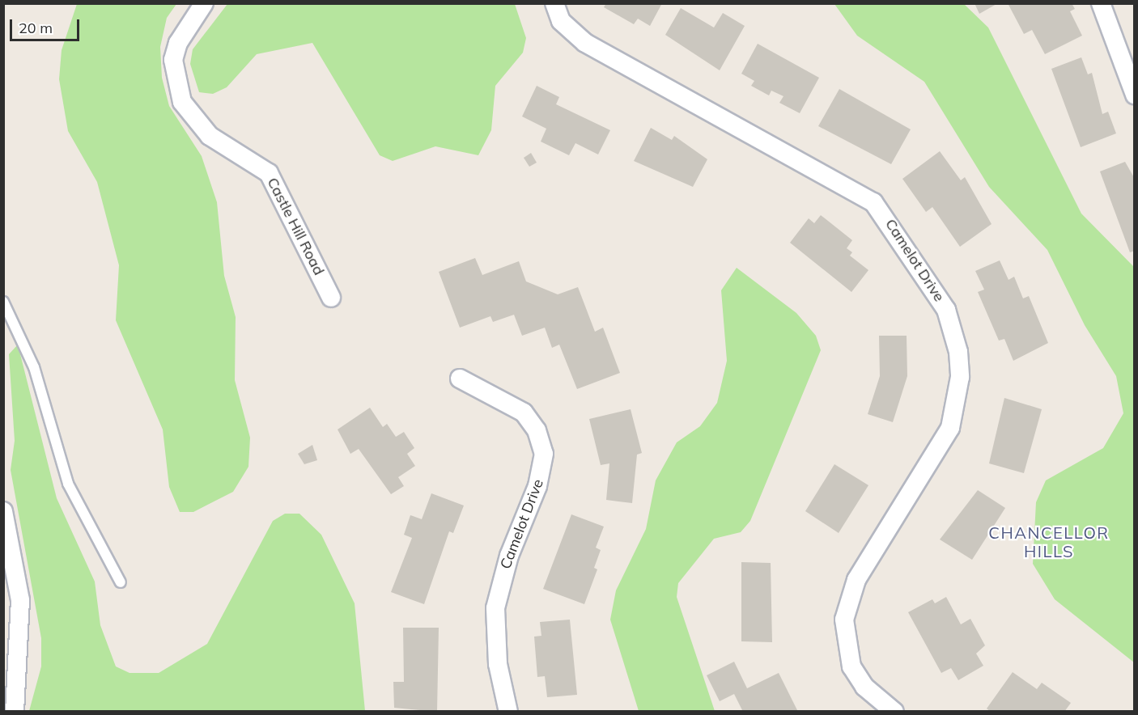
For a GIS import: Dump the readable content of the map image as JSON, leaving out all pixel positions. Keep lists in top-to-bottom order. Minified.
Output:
{"streets":{"street":["Castle Hill Road","Camelot Drive"]},"districts":["CHANCELLOR HILLS"],"scale_bar":"20 m"}
